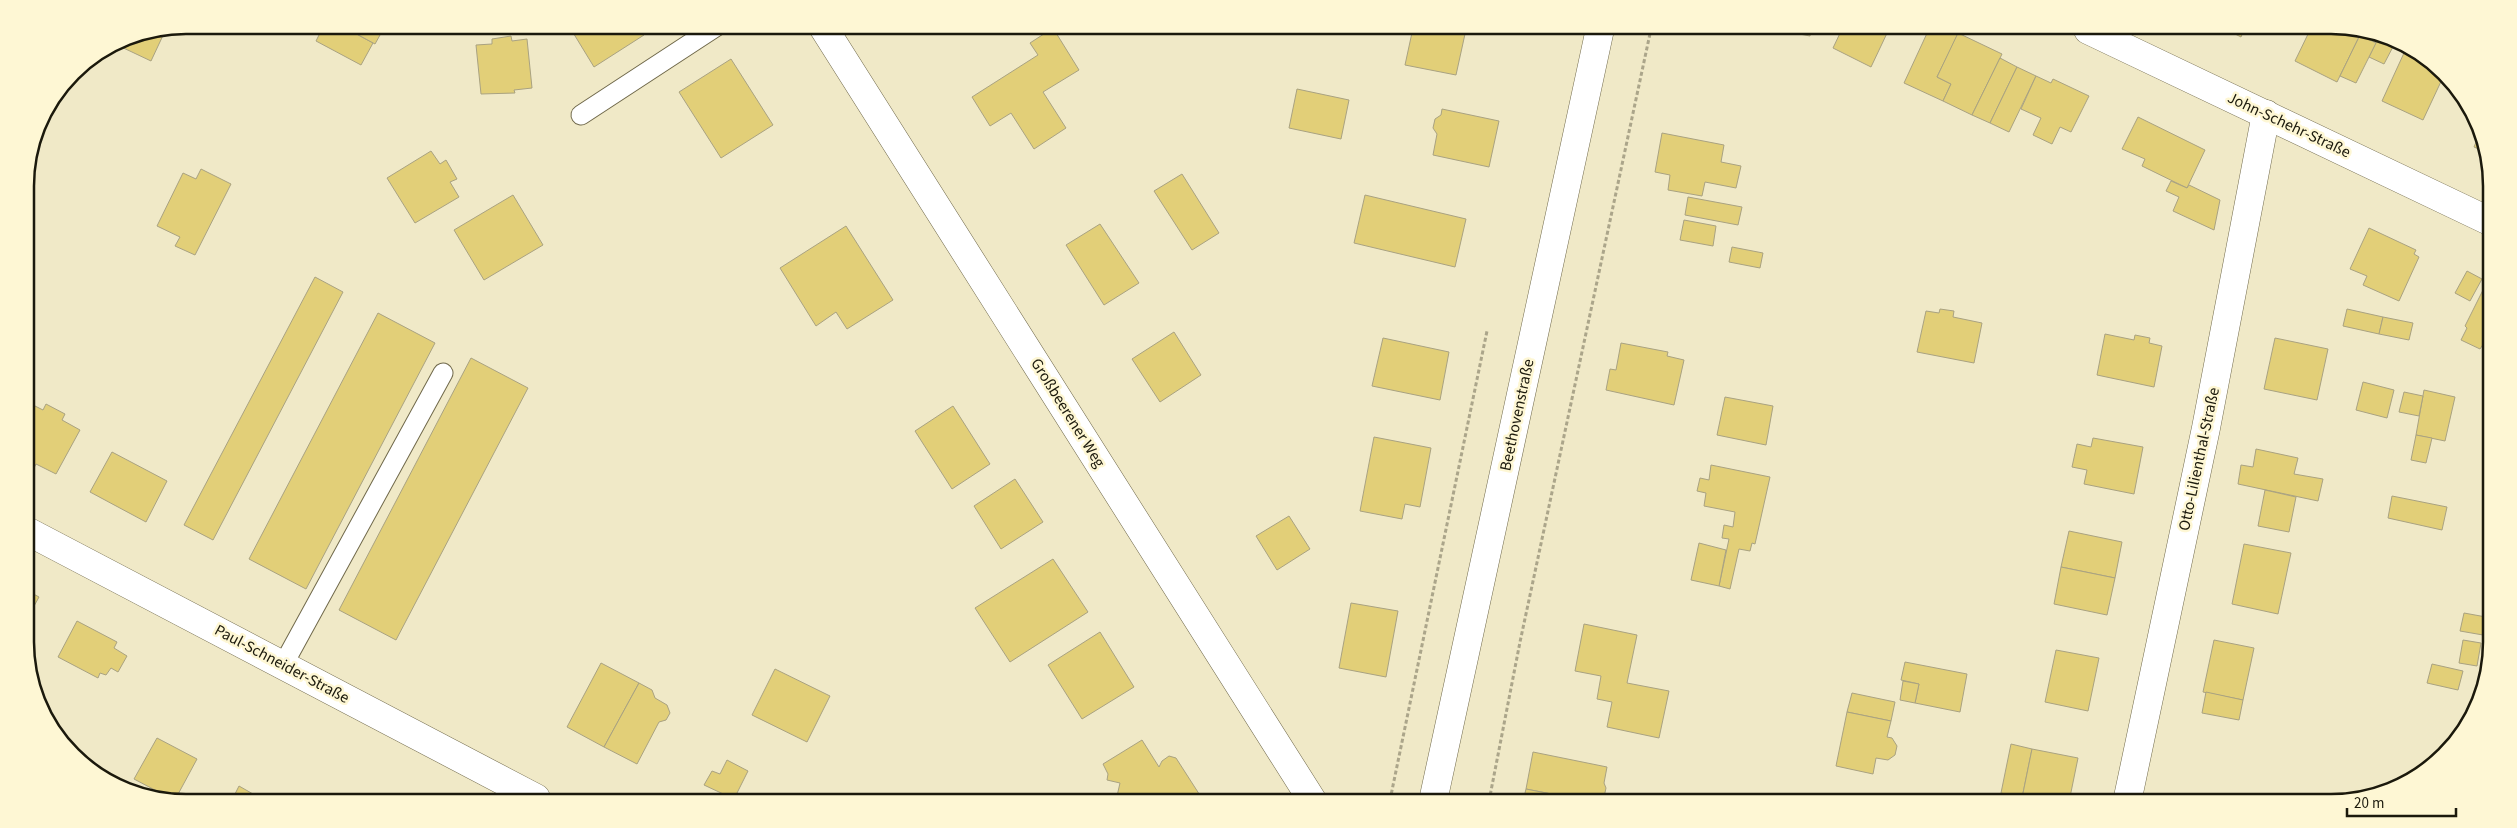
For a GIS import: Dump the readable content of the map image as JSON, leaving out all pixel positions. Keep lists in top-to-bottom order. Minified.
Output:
{"streets":{"street":["John-Schehr-Straße","Großbeerener Weg","Beethovenstraße","Otto-Lilienthal-Straße","Paul-Schneider-Straße"]},"crossings":[["John-Schehr-Straße","Otto-Lilienthal-Straße"]],"scale_bar":"20 m"}
